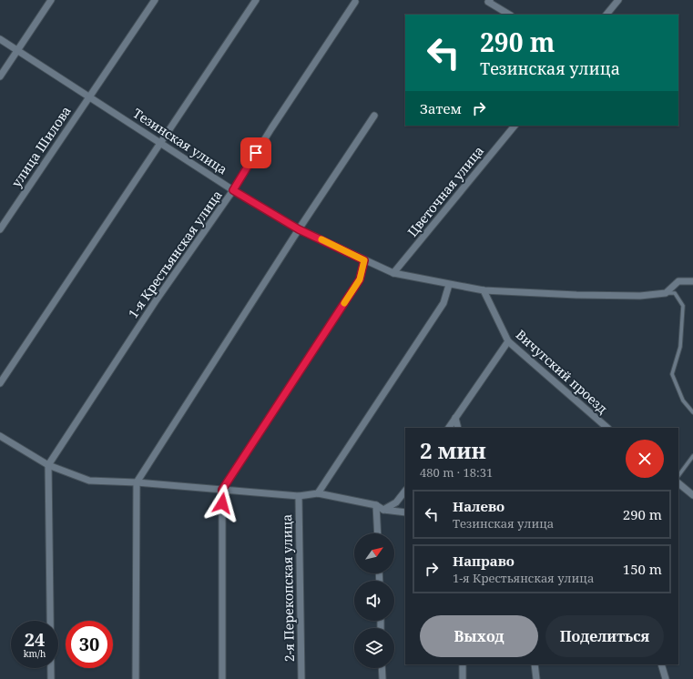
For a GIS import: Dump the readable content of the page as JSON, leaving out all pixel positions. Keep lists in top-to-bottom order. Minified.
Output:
{"streets":{"street":["Тезинская улица","улица Шилова","Цветочная улица","1-я Крестьянская улица","Вичугский проезд","2-я Перекопская улица"]},"crossings":[["Тезинская улица","улица Шилова"],["Тезинская улица","Цветочная улица"],["Тезинская улица","1-я Крестьянская улица"],["Тезинская улица","Вичугский проезд"]],"north":"top right","page":{"turn":["290 m","Тезинская улица"],"then":"Затем","heading":["2 мин","480 m · 18:31"],"list":[{"name":"Налево","note":"Тезинская улица","value":"290 m"},{"name":"Направо","note":"1-я Крестьянская улица","value":"150 m"}],"buttons":["Выход","Поделиться"],"speed":"24 km/h","limit":"30"}}
